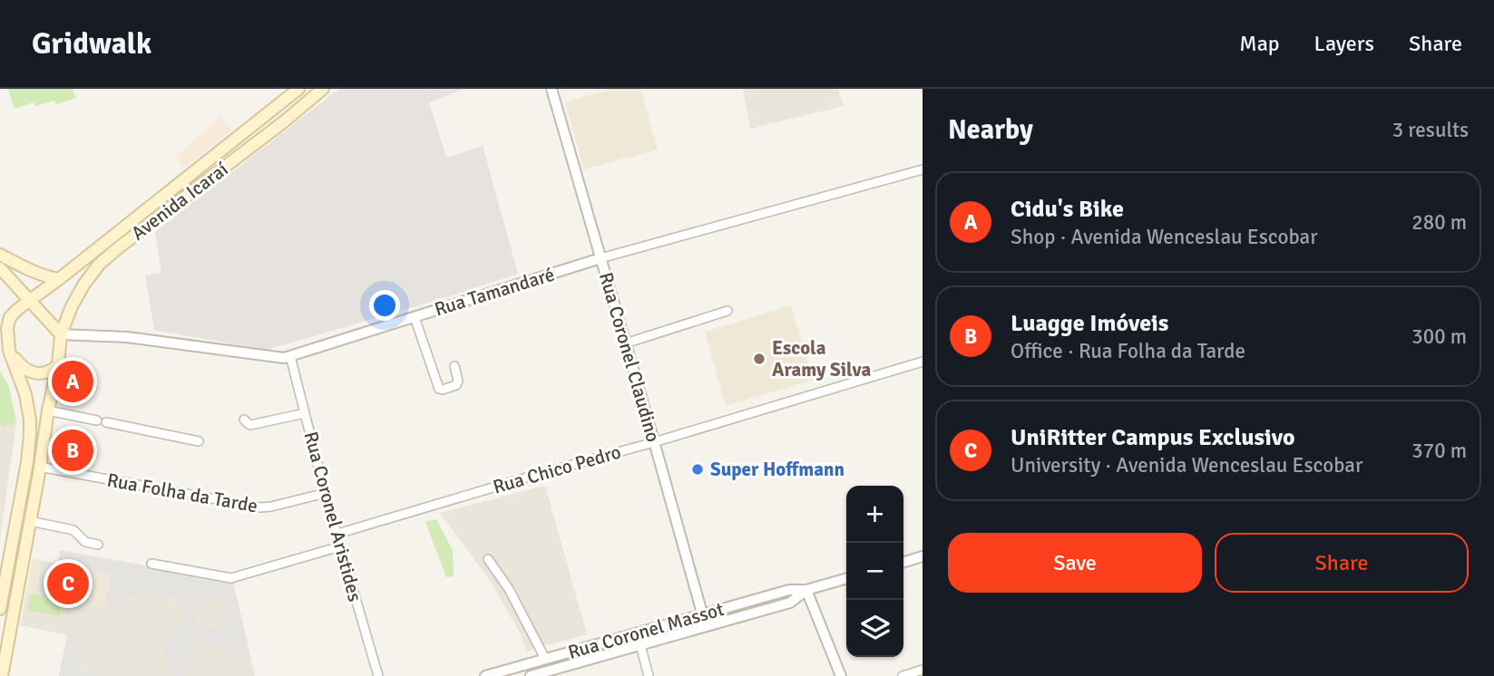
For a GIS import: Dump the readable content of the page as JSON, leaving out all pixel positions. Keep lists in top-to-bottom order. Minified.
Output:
{"streets":{"main road":["Avenida Icaraí"],"street":["Rua Tamandaré","Rua Coronel Claudino","Rua Chico Pedro","Rua Folha da Tarde","Rua Coronel Aristides","Rua Coronel Massot"]},"crossings":[["Avenida Icaraí","Rua Tamandaré"],["Rua Tamandaré","Rua Coronel Claudino"],["Rua Tamandaré","Rua Coronel Aristides"],["Rua Coronel Claudino","Rua Chico Pedro"],["Rua Coronel Claudino","Rua Coronel Massot"],["Rua Chico Pedro","Rua Coronel Aristides"],["Rua Folha da Tarde","Rua Coronel Aristides"]],"places":["Escola Aramy Silva","Super Hoffmann"],"page":{"header":"Gridwalk","nav":["Map","Layers","Share"],"heading":["Nearby","3 results"],"list":[{"mark":"A","name":"Cidu's Bike","note":"Shop · Avenida Wenceslau Escobar","value":"280 m"},{"mark":"B","name":"Luagge Imóveis","note":"Office · Rua Folha da Tarde","value":"300 m"},{"mark":"C","name":"UniRitter Campus Exclusivo","note":"University · Avenida Wenceslau Escobar","value":"370 m"}],"pins":["A","B","C"],"map_buttons":["+","−"],"buttons":["Save","Share"]}}
